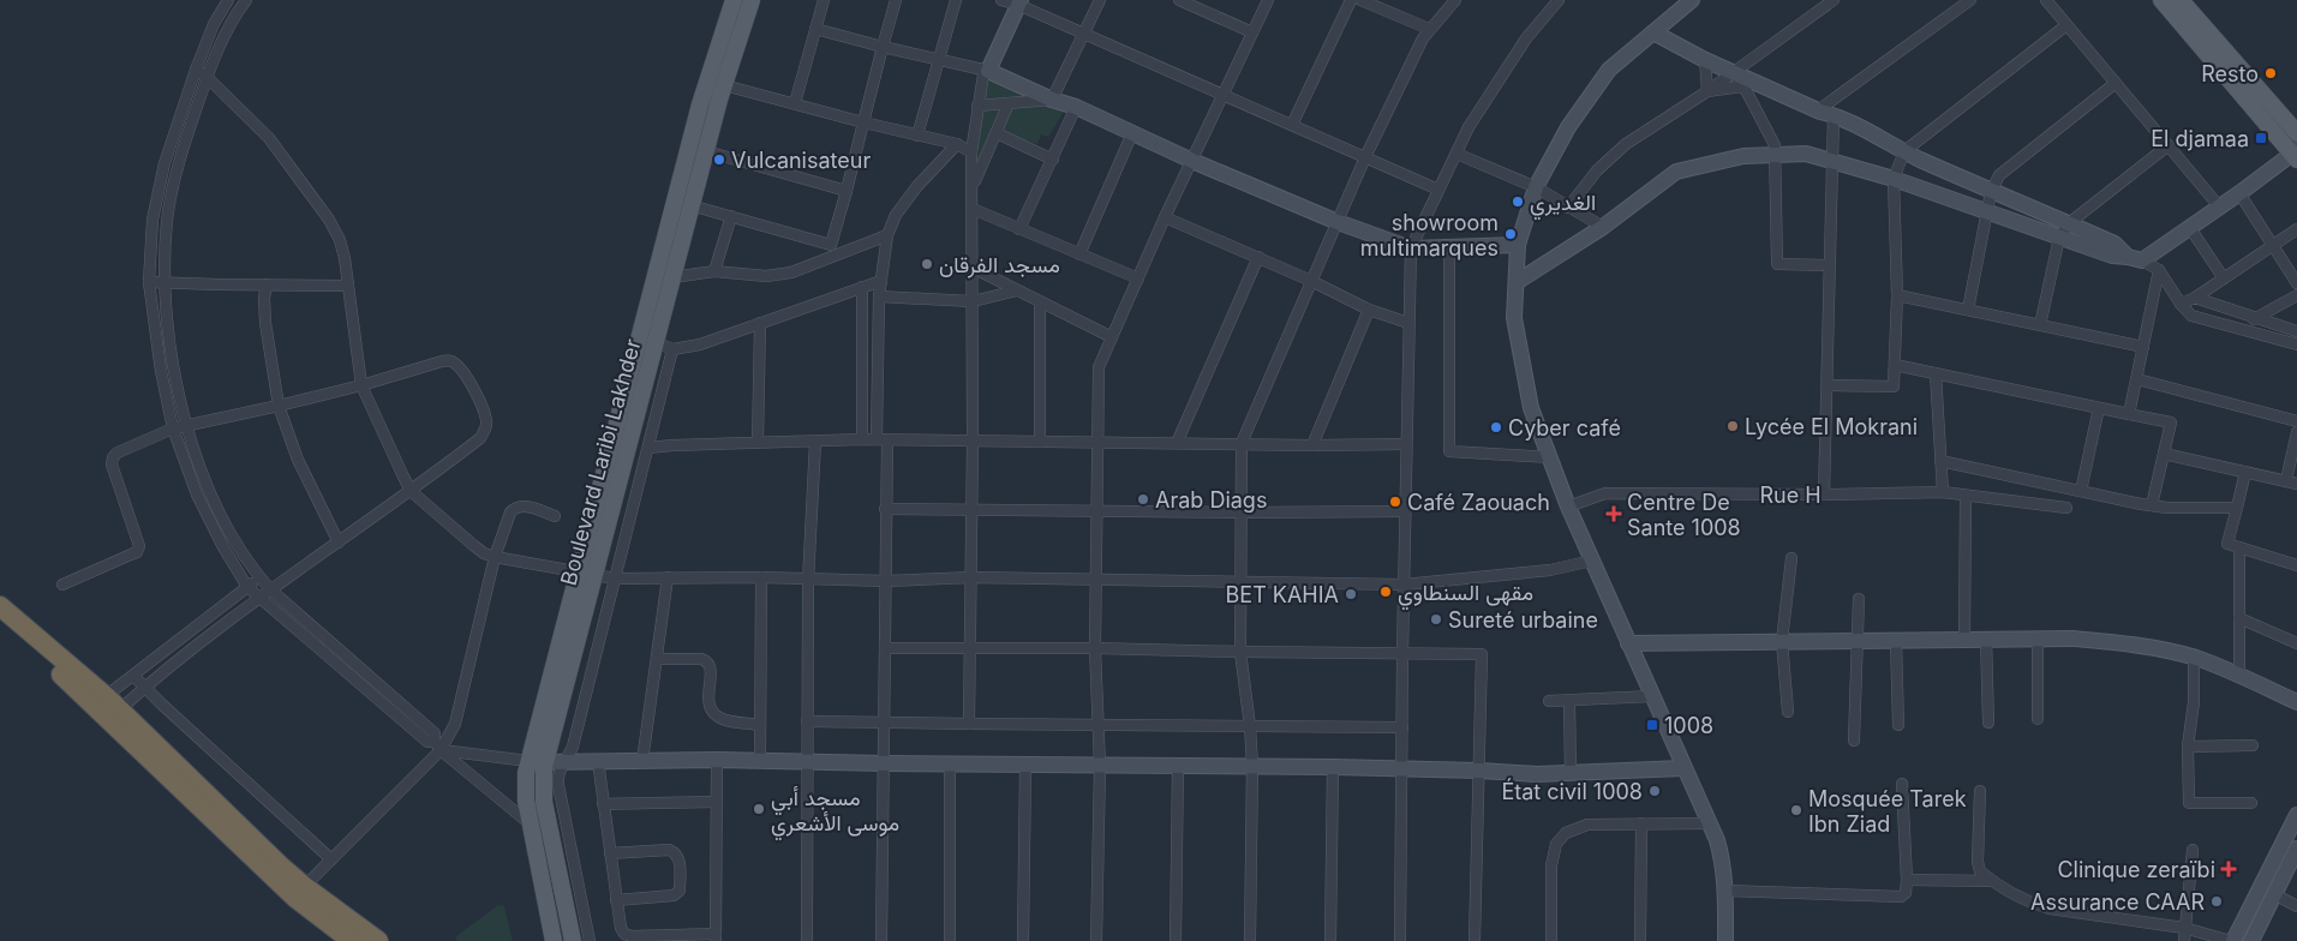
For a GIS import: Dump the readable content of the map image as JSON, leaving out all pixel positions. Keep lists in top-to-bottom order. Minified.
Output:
{"streets":{"main road":["Boulevard Laribi Lakhder"],"street":["Rue H"]},"places":{"other":["Resto","Vulcanisateur","الغديري","showroom multimarques","مسجد الفرقان","Lycée El Mokrani","Cyber café","Arab Diags","Café Zaouach","مقهى السنطاوي","BET KAHIA","Sureté urbaine","État civil 1008","مسجد أبي موسى الأشعري","Mosquée Tarek Ibn Ziad","Assurance CAAR"],"transit":["El djamaa","1008"],"health":["Centre De Sante 1008","Clinique zeraïbi"]}}
